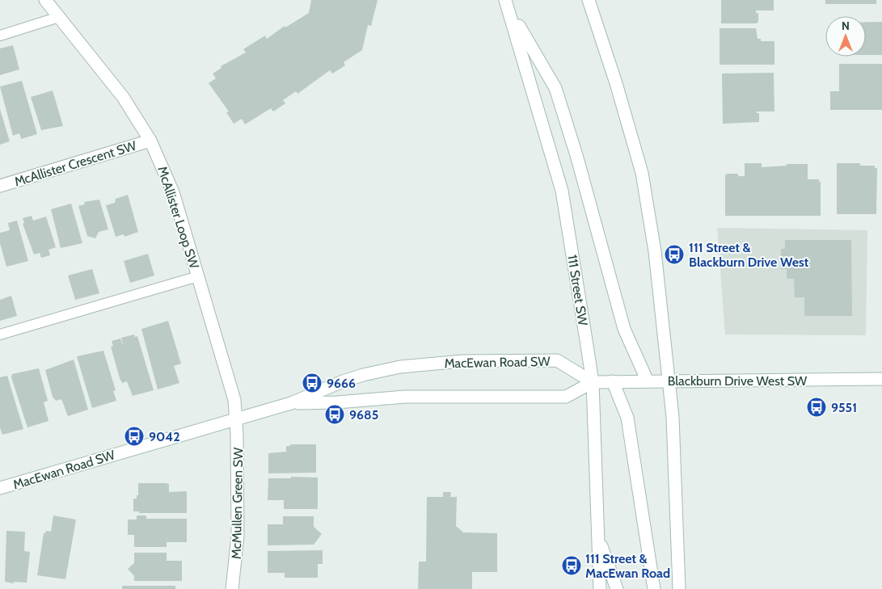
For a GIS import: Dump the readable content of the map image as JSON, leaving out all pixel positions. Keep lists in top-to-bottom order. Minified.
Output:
{"streets":{"street":["McAllister Crescent SW","McAllister Loop SW","111 Street SW","MacEwan Road SW","Blackburn Drive West SW","McMullen Green SW"]},"crossings":[["McAllister Crescent SW","McAllister Loop SW"],["McAllister Loop SW","MacEwan Road SW"],["McAllister Loop SW","McMullen Green SW"],["111 Street SW","MacEwan Road SW"],["111 Street SW","Blackburn Drive West SW"],["MacEwan Road SW","Blackburn Drive West SW"],["MacEwan Road SW","McMullen Green SW"]],"places":{"bus stop":["111 Street & Blackburn Drive West","9666","9551","9685","9042","111 Street & MacEwan Road"]},"north":"top"}
